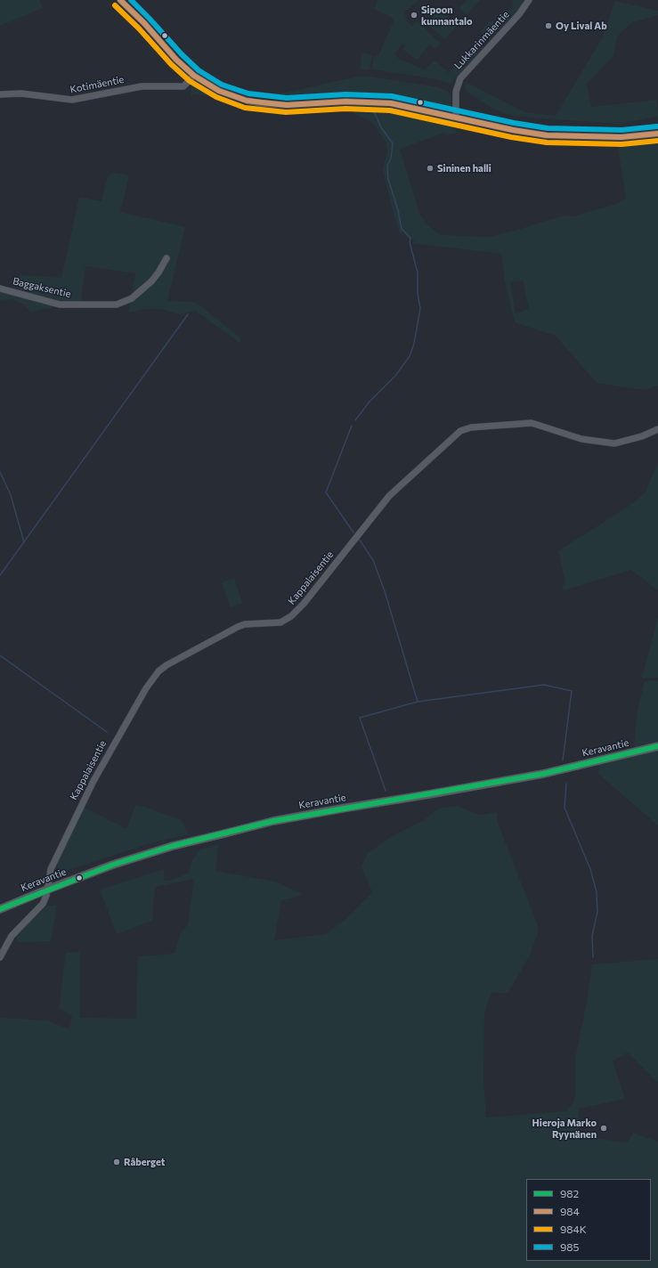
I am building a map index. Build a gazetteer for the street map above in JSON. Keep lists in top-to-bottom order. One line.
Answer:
{"streets":{"main road":["Keravantie"],"street":["Lukkarinmäentie","Kotimäentie","Baggaksentie","Kappalaisentie"]},"crossings":[["Kappalaisentie","Keravantie"]],"places":["Sipoon kunnantalo","Oy Lival Ab","Sininen halli","Hieroja Marko Ryynänen","Råberget"],"lines":["transit line 984","transit line 985","transit line 984K","transit line 982"],"legend":["982","984","984K","985"]}
